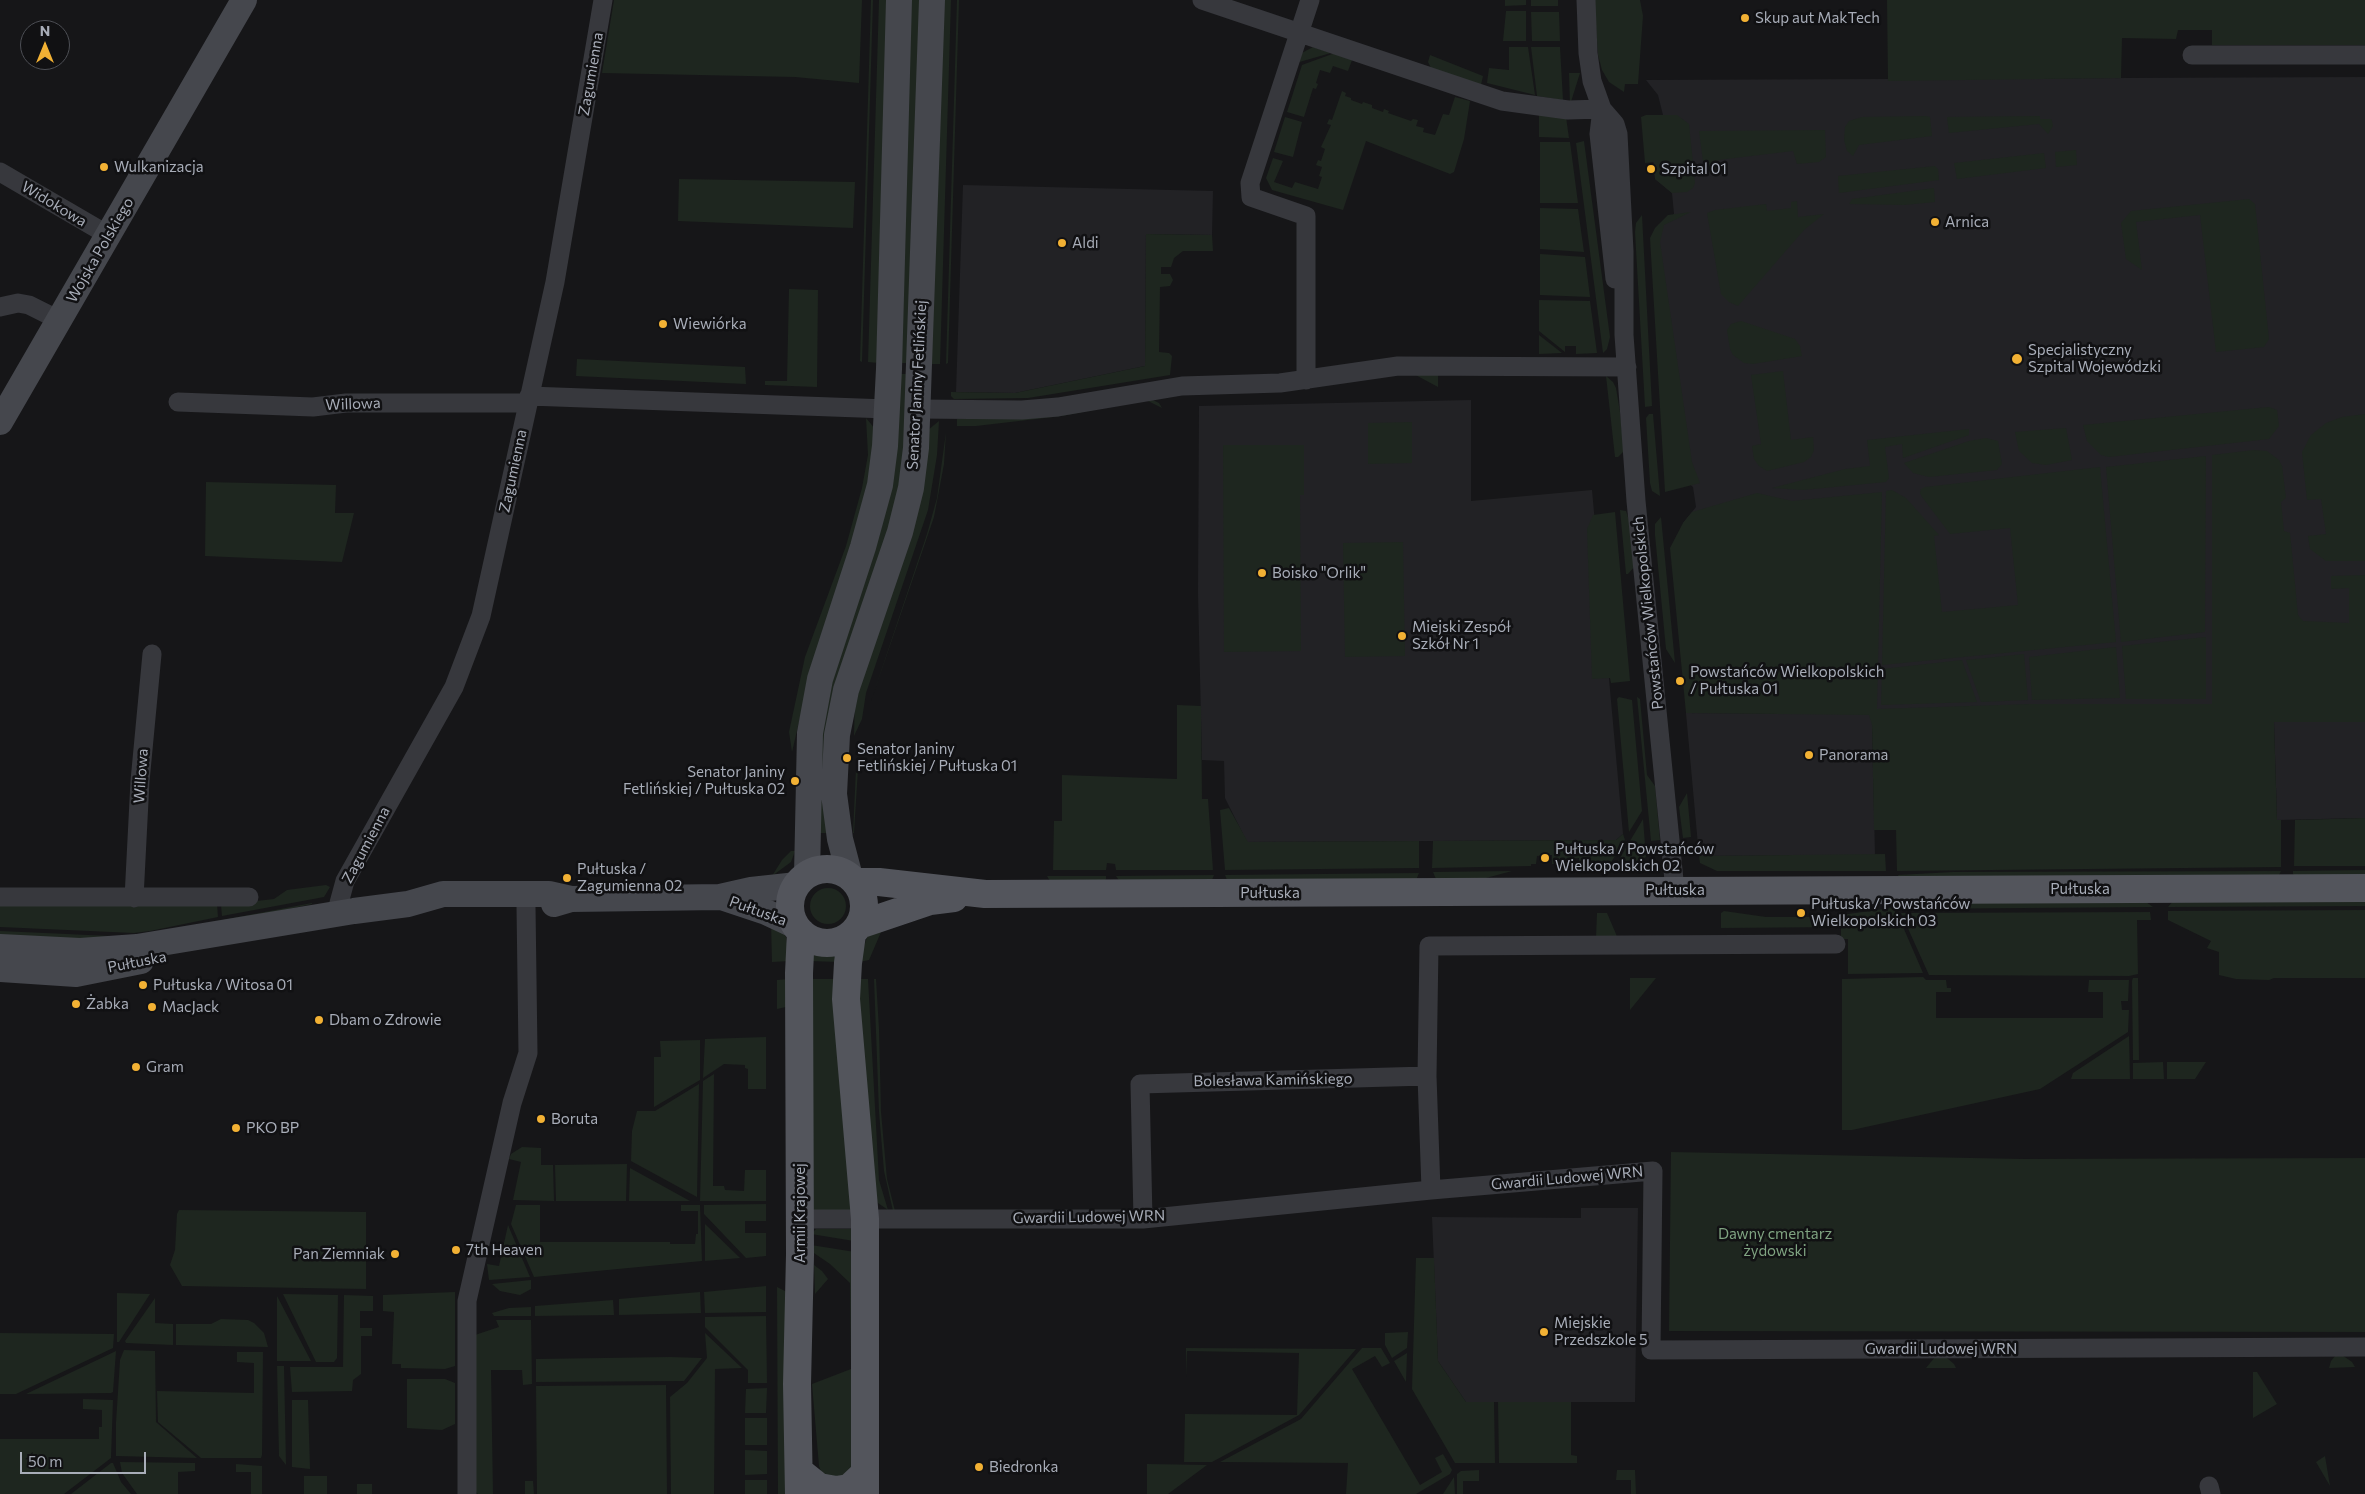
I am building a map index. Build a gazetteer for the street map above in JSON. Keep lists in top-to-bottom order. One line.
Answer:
{"streets":{"main road":["Wojska Polskiego","Senator Janiny Fetlińskiej","Pułtuska","Armii Krajowej"],"street":["Zagumienna","Widokowa","Willowa","Powstańców Wielkopolskich","Bolesława Kamińskiego","Gwardii Ludowej WRN"]},"crossings":[["Zagumienna","Willowa"],["Zagumienna","Pułtuska"],["Widokowa","Wojska Polskiego"],["Senator Janiny Fetlińskiej","Willowa"],["Senator Janiny Fetlińskiej","Pułtuska"],["Senator Janiny Fetlińskiej","Armii Krajowej"],["Powstańców Wielkopolskich","Pułtuska"],["Pułtuska","Armii Krajowej"],["Bolesława Kamińskiego","Gwardii Ludowej WRN"],["Gwardii Ludowej WRN","Armii Krajowej"]],"parks":["Dawny cmentarz żydowski"],"places":["Skup aut MakTech","Wulkanizacja","Szpital 01","Arnica","Aldi","Wiewiórka","Specjalistyczny Szpital Wojewódzki","Boisko \"Orlik\"","Miejski Zespół Szkół Nr 1","Powstańców Wielkopolskich / Pułtuska 01","Panorama","Senator Janiny Fetlińskiej / Pułtuska 01","Senator Janiny Fetlińskiej / Pułtuska 02","Pułtuska / Powstańców Wielkopolskich 02","Pułtuska / Zagumienna 02","Pułtuska / Powstańców Wielkopolskich 03","Pułtuska / Witosa 01","Żabka","MacJack","Dbam o Zdrowie","Gram","Boruta","PKO BP","7th Heaven","Pan Ziemniak","Miejskie Przedszkole 5","Biedronka"],"scale_bar":"50 m","north":"top"}
